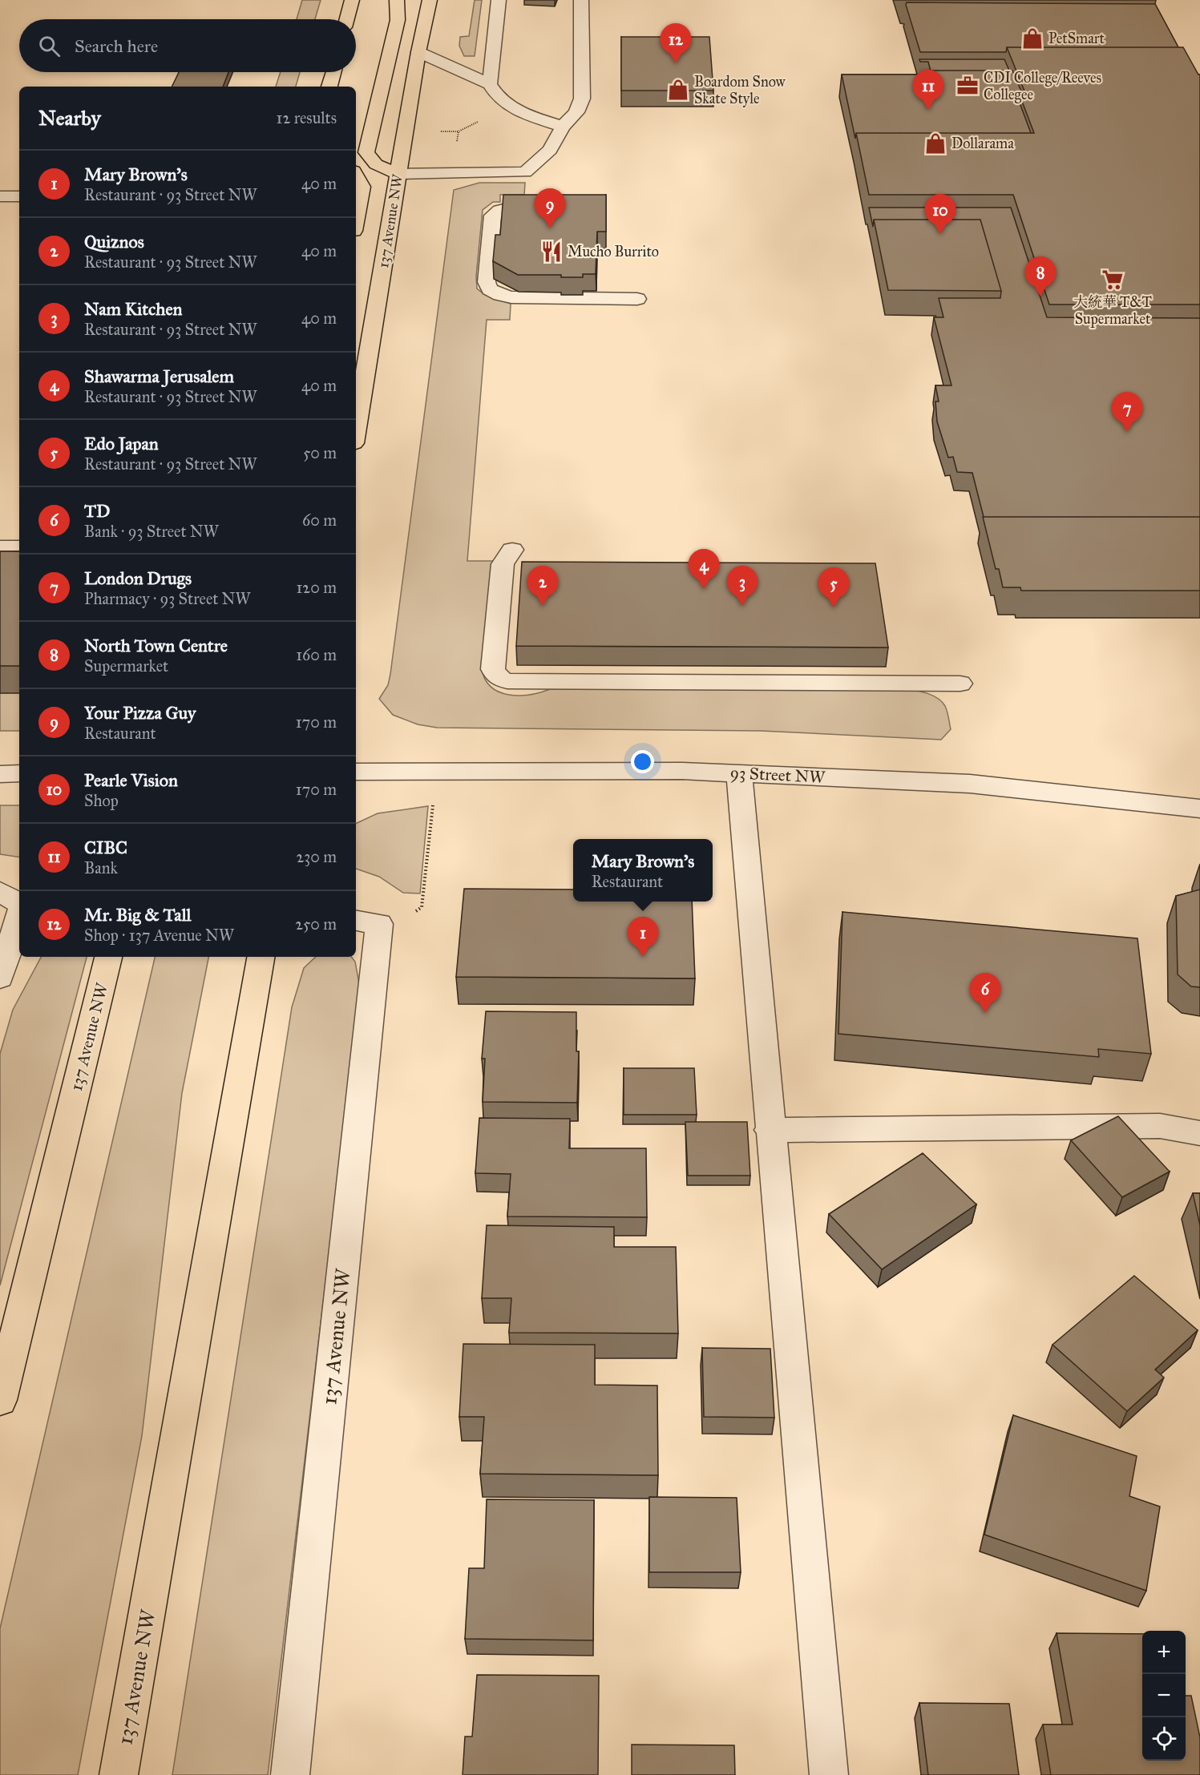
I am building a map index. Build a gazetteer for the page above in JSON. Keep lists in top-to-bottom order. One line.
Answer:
{"streets":{"main road":["137 Avenue NW"],"street":["93 Street NW"]},"places":{"shop":["PetSmart","Boardom Snow Skate Style","Dollarama"],"office":["CDI College/Reeves Collegee"],"restaurant":["Mucho Burrito"],"supermarket":["大統華 T&T Supermarket"]},"page":{"search":"Search here","pins":["12","11","9","10","8","7","4","2","3","5","1","6"],"heading":["Nearby","12 results"],"list":[{"mark":"1","name":"Mary Brown's","note":"Restaurant · 93 Street NW","value":"40 m"},{"mark":"2","name":"Quiznos","note":"Restaurant · 93 Street NW","value":"40 m"},{"mark":"3","name":"Nam Kitchen","note":"Restaurant · 93 Street NW","value":"40 m"},{"mark":"4","name":"Shawarma Jerusalem","note":"Restaurant · 93 Street NW","value":"40 m"},{"mark":"5","name":"Edo Japan","note":"Restaurant · 93 Street NW","value":"50 m"},{"mark":"6","name":"TD","note":"Bank · 93 Street NW","value":"60 m"},{"mark":"7","name":"London Drugs","note":"Pharmacy · 93 Street NW","value":"120 m"},{"mark":"8","name":"North Town Centre","note":"Supermarket","value":"160 m"},{"mark":"9","name":"Your Pizza Guy","note":"Restaurant","value":"170 m"},{"mark":"10","name":"Pearle Vision","note":"Shop","value":"170 m"},{"mark":"11","name":"CIBC","note":"Bank","value":"230 m"},{"mark":"12","name":"Mr. Big & Tall","note":"Shop · 137 Avenue NW","value":"250 m"}],"popup":["Mary Brown's","Restaurant"],"map_buttons":["+","−"]}}
